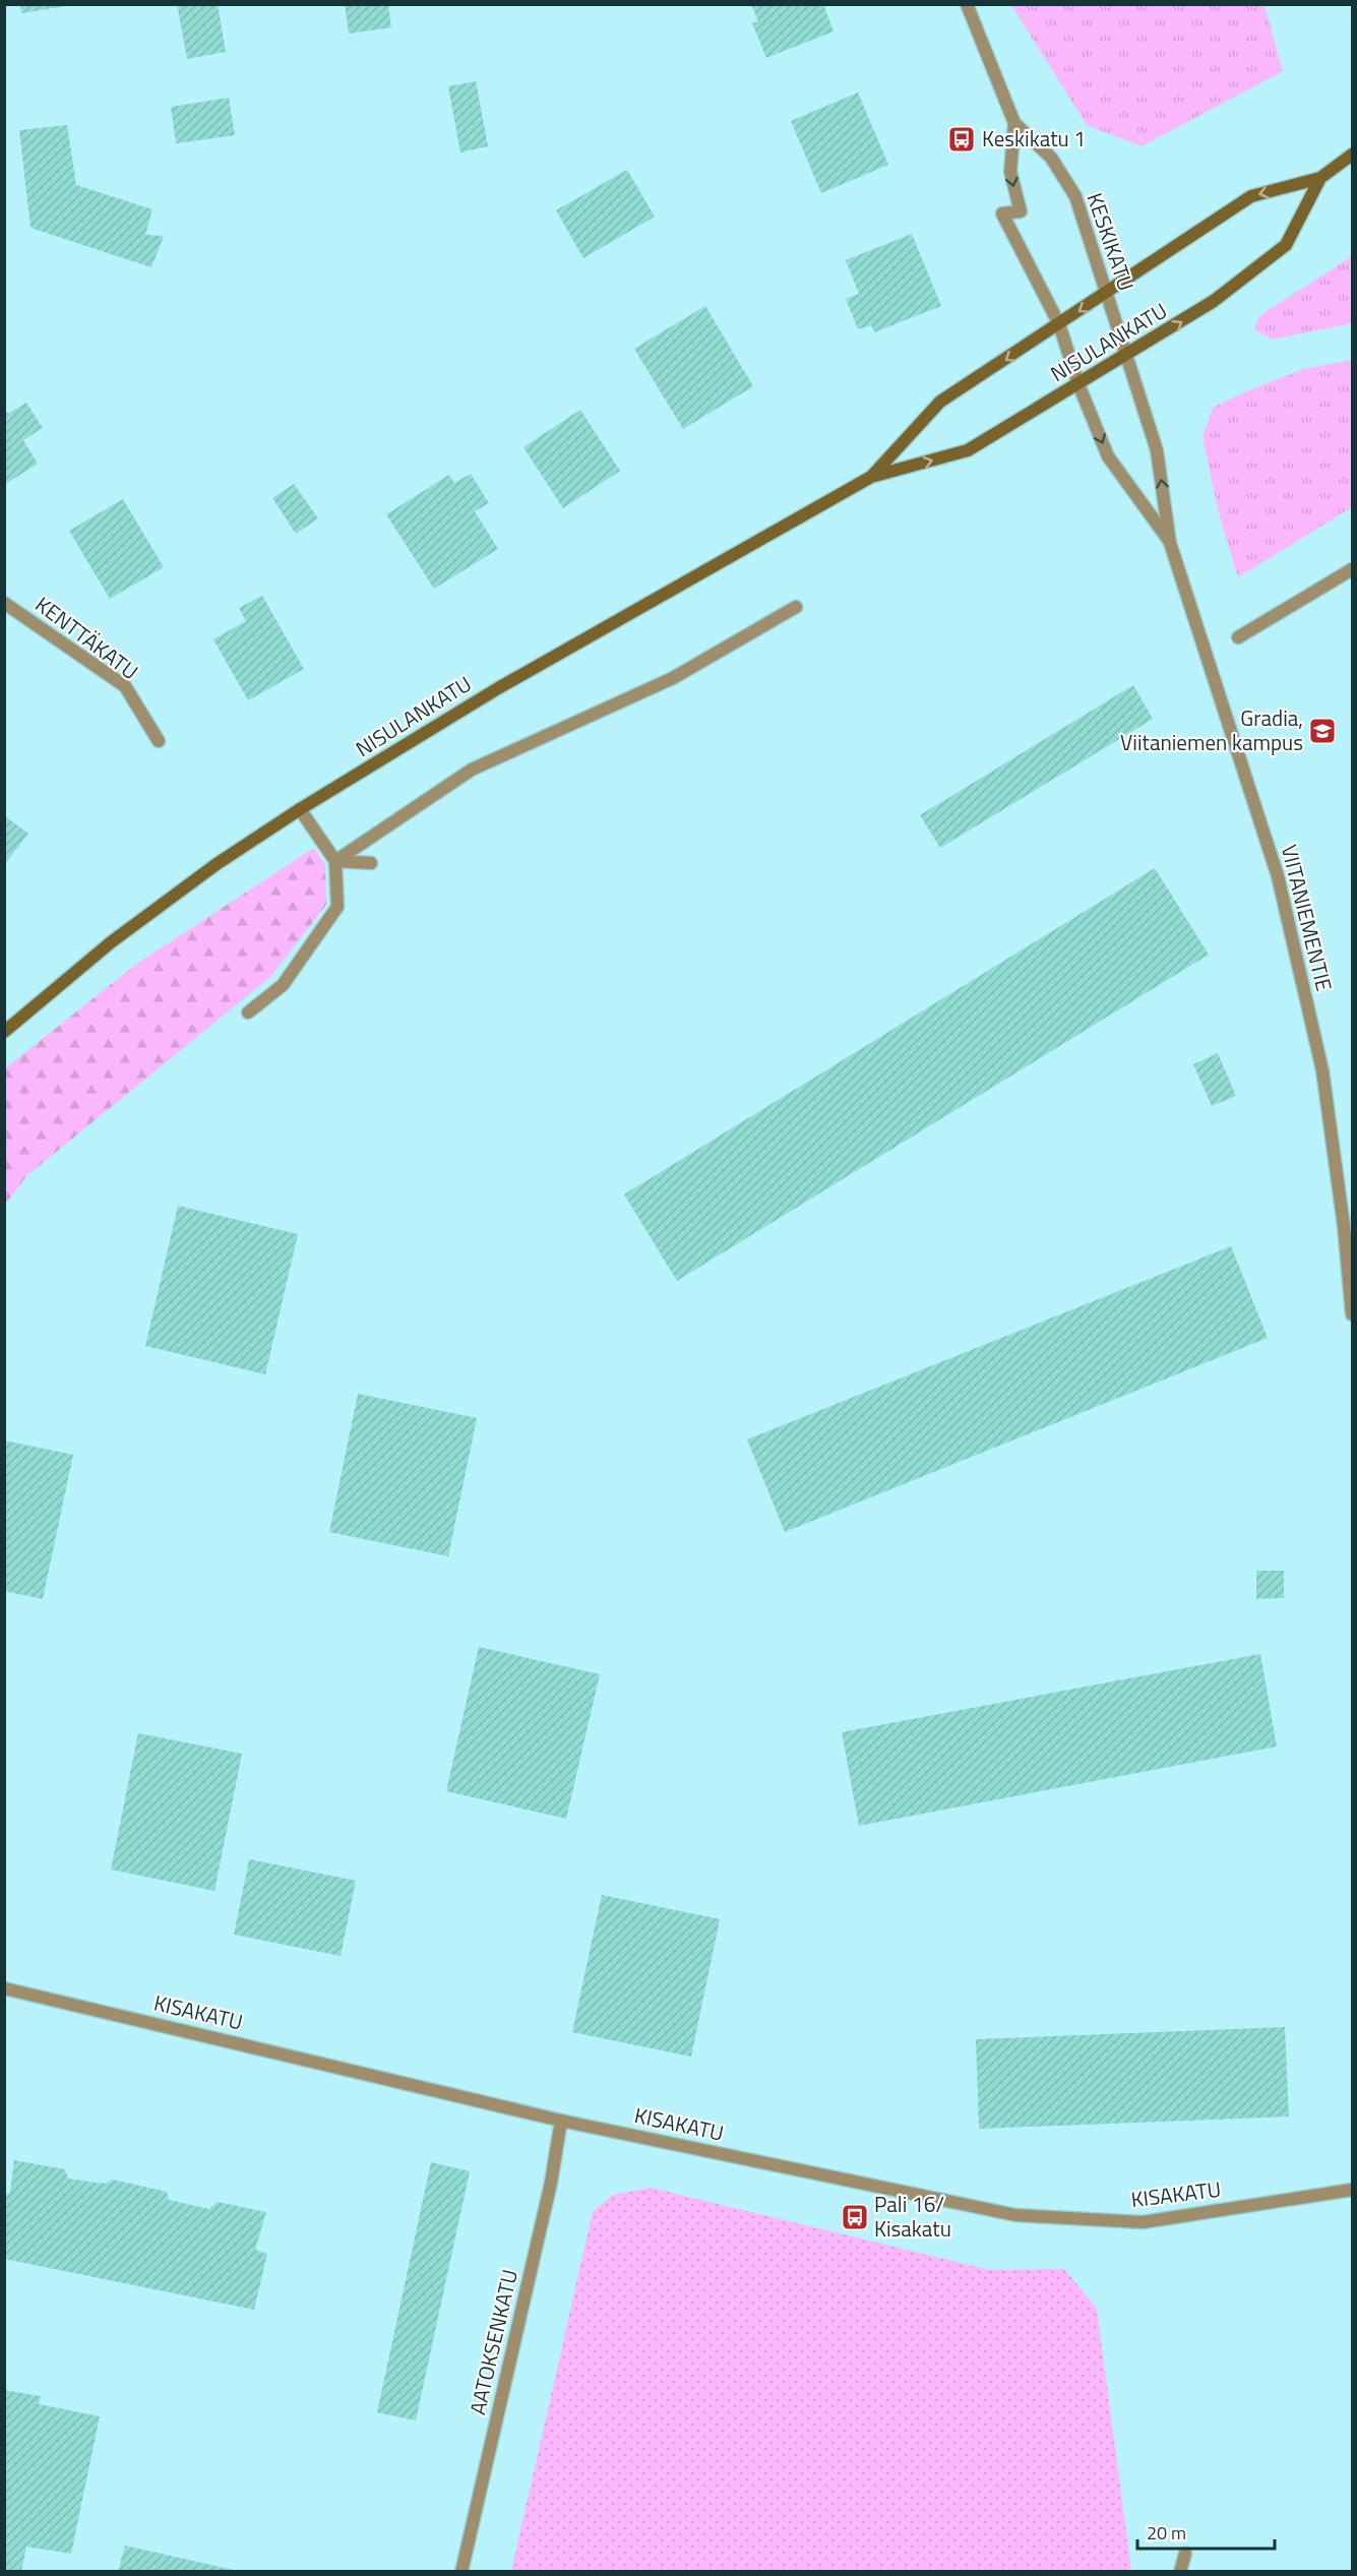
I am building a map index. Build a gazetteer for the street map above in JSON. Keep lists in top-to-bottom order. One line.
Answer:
{"streets":{"main road":["NISULANKATU"],"street":["KESKIKATU","KENTTÄKATU","VIITANIEMENTIE","KISAKATU","AATOKSENKATU"]},"crossings":[["KESKIKATU","NISULANKATU"],["KESKIKATU","VIITANIEMENTIE"],["NISULANKATU","VIITANIEMENTIE"],["KISAKATU","AATOKSENKATU"]],"places":{"bus stop":["Keskikatu 1","Pali 16/ Kisakatu"],"school or university":["Gradia, Viitaniemen kampus"]},"scale_bar":"20 m"}
